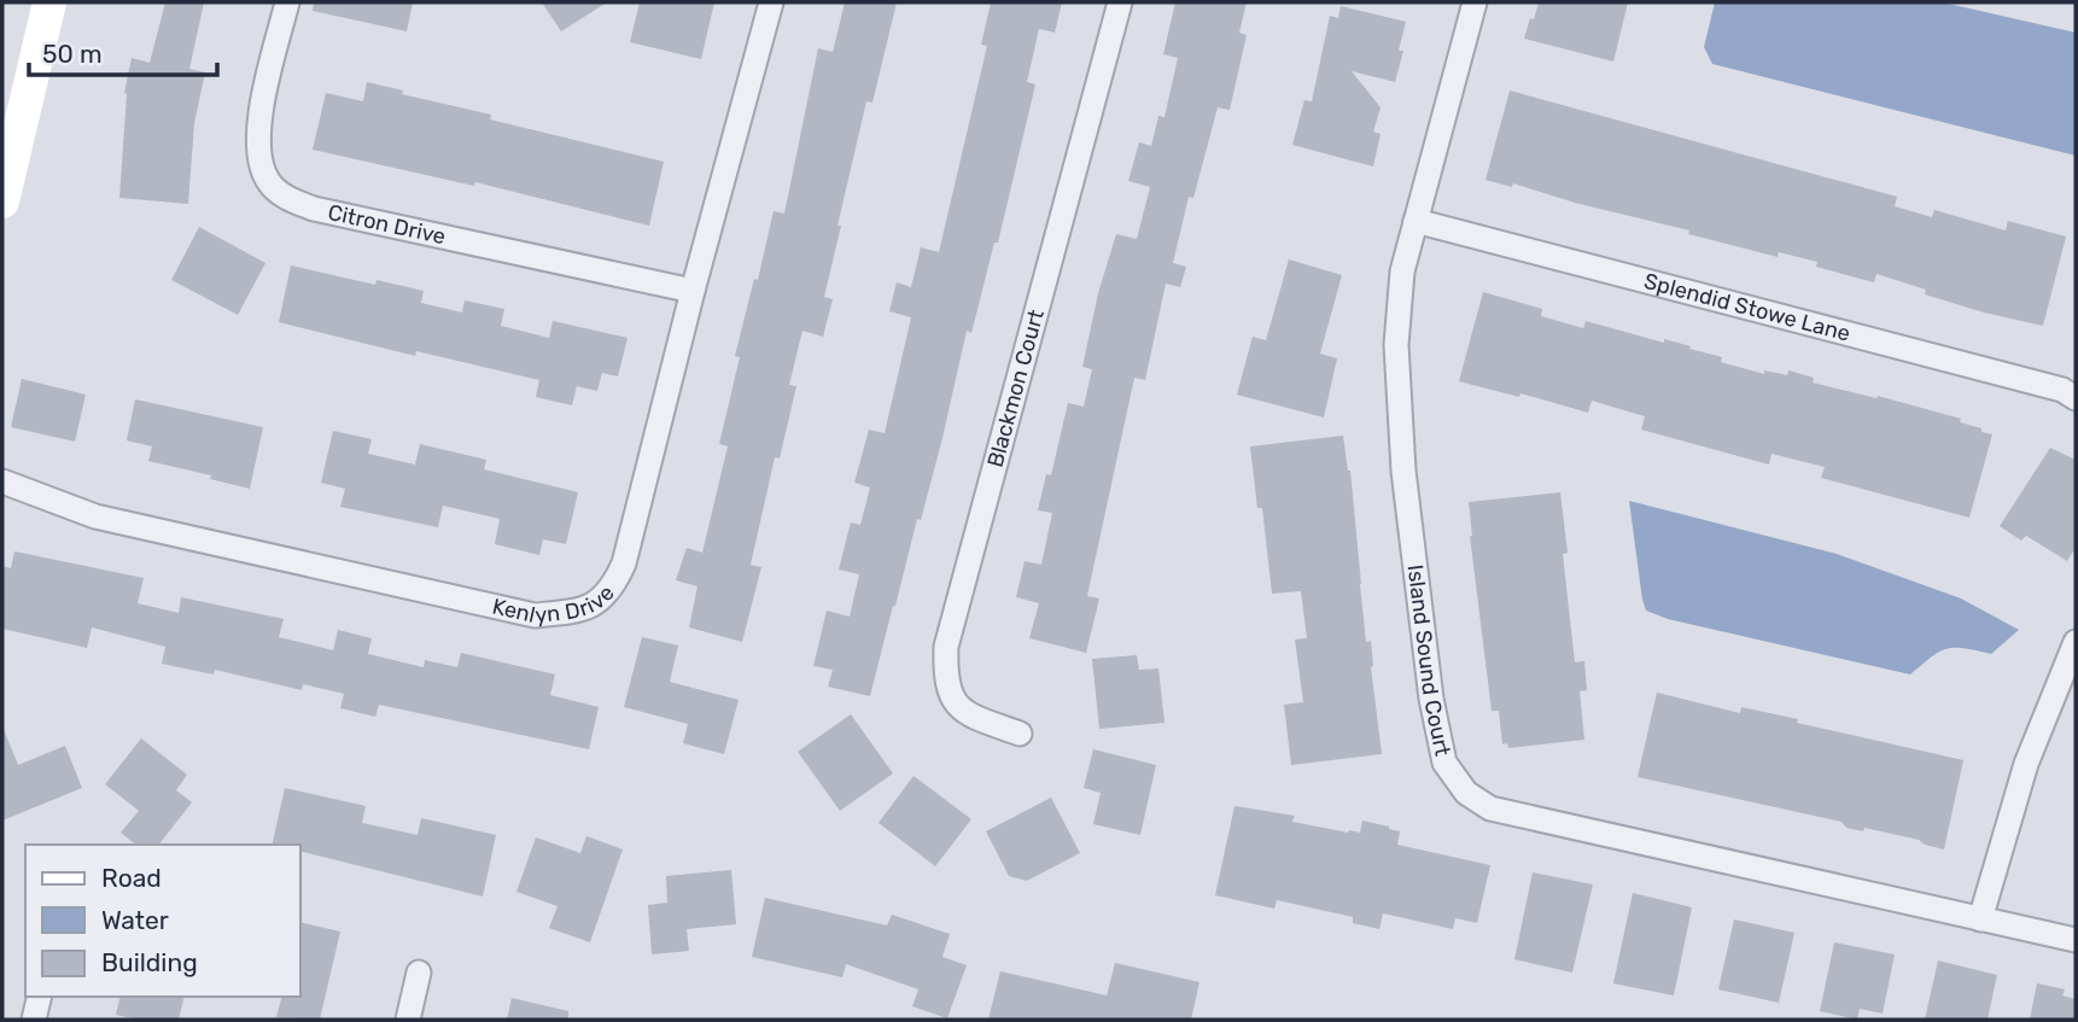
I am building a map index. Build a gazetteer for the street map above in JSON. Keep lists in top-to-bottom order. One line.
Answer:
{"streets":{"street":["Citron Drive","Splendid Stowe Lane","Blackmon Court","Kenlyn Drive","Island Sound Court"]},"crossings":[["Citron Drive","Kenlyn Drive"],["Splendid Stowe Lane","Island Sound Court"]],"legend":["Road","Water","Building"],"scale_bar":"50 m"}
